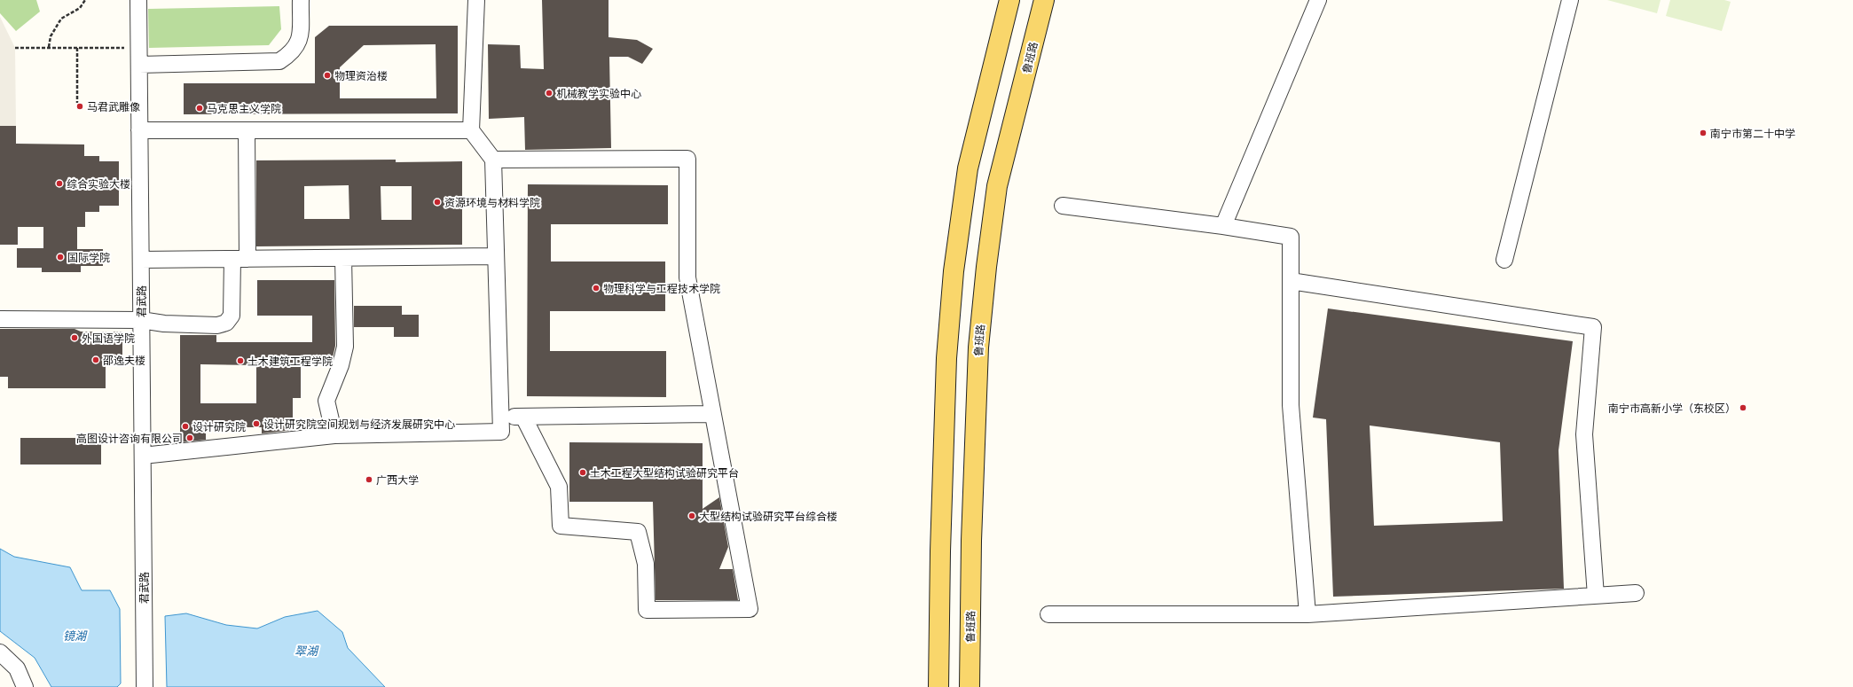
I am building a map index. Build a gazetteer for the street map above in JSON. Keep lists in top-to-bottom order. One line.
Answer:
{"streets":{"main road":["鲁班路"],"street":["君武路"]},"water":["镜湖","翠湖"],"places":["物理资治楼","机械教学实验中心","马君武雕像","马克思主义学院","南宁市第二十中学","综合实验大楼","资源环境与材料学院","国际学院","物理科学与工程技术学院","外国语学院","邵逸夫楼","土木建筑工程学院","南宁市高新小学（东校区）","设计研究院空间规划与经济发展研究中心","设计研究院","高图设计咨询有限公司","土木工程大型结构试验研究平台","广西大学","大型结构试验研究平台综合楼"]}
